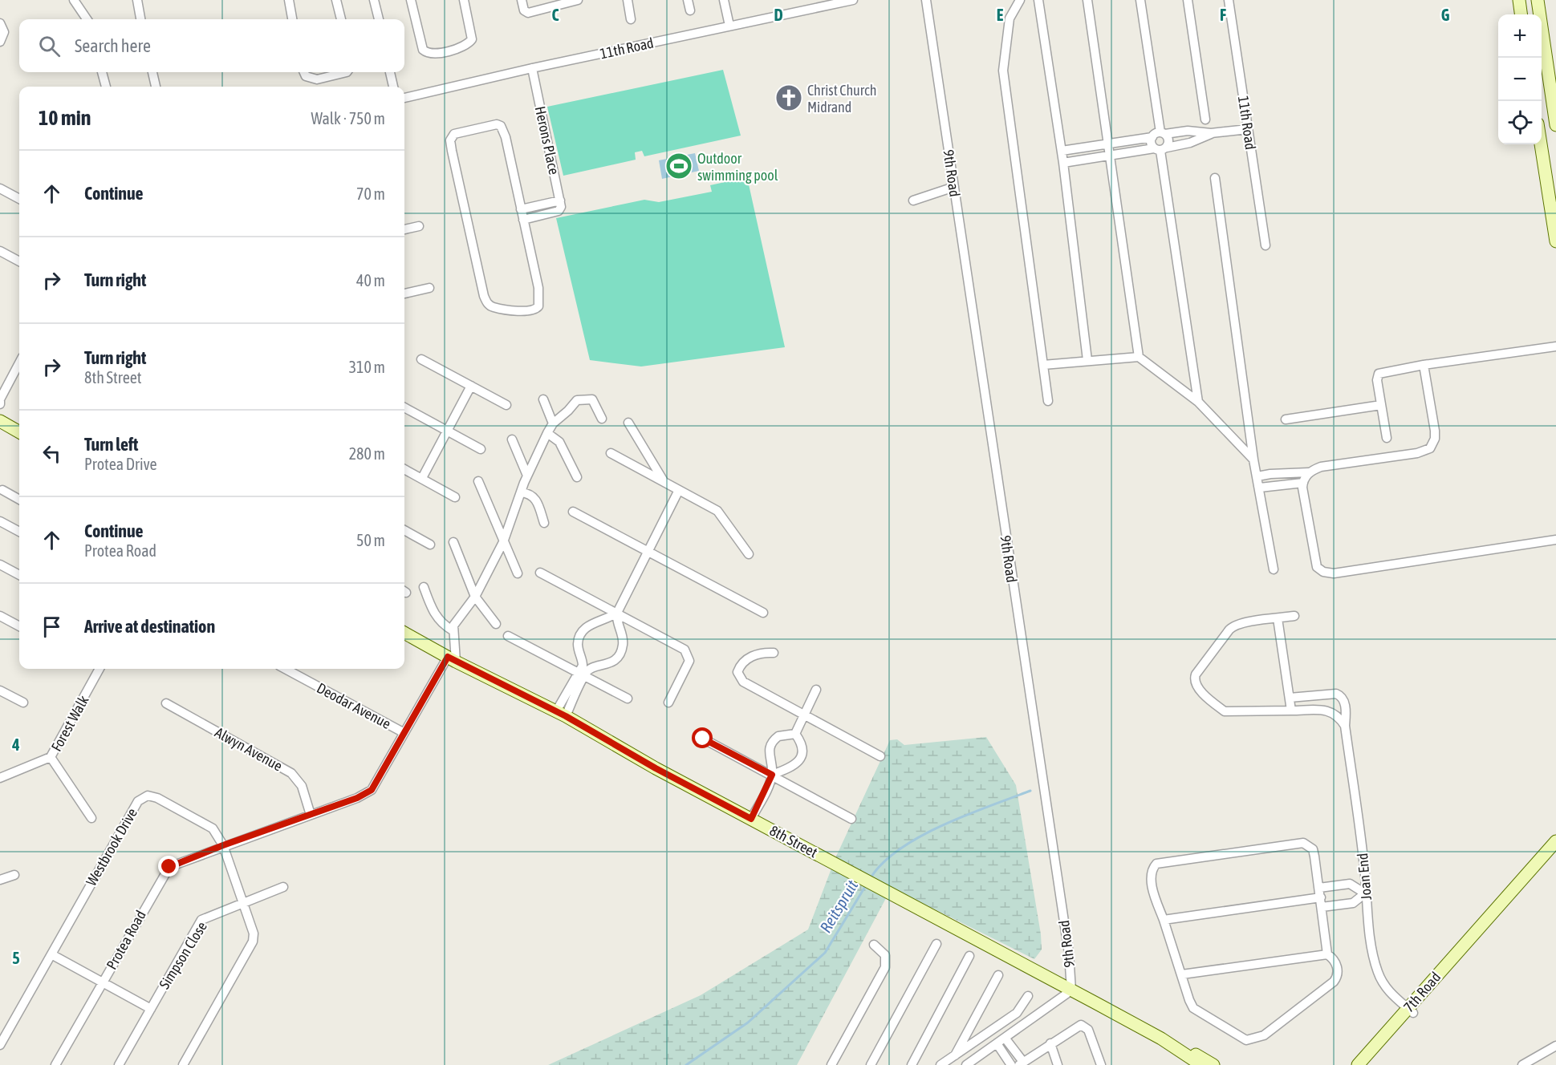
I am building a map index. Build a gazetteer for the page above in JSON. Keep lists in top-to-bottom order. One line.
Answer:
{"streets":{"street":["11th Road","Herons Place","9th Road","Deodar Avenue","Forest Walk","Alwyn Avenue","8th Street","Westbrook Drive","Joan End","Protea Road","Simpson Close","7th Road"]},"crossings":[["11th Road","Herons Place"],["9th Road","8th Street"],["Deodar Avenue","Protea Road"],["Alwyn Avenue","Protea Road"],["8th Street","Protea Road"],["Westbrook Drive","Protea Road"],["Westbrook Drive","Simpson Close"],["Joan End","7th Road"]],"water":["Reitspruit"],"places":{"church":["Christ Church Midrand"],"sports":["Outdoor swimming pool"]},"page":{"map_buttons":["+","−"],"search":"Search here","heading":["10 min","Walk · 750 m"],"list":[["Continue","70 m"],["Turn right","40 m"],["Turn right","8th Street","310 m"],["Turn left","Protea Drive","280 m"],["Continue","Protea Road","50 m"],"Arrive at destination"]},"grid":{"columns":["C","D","E","F","G"],"rows":["4","5"]}}
